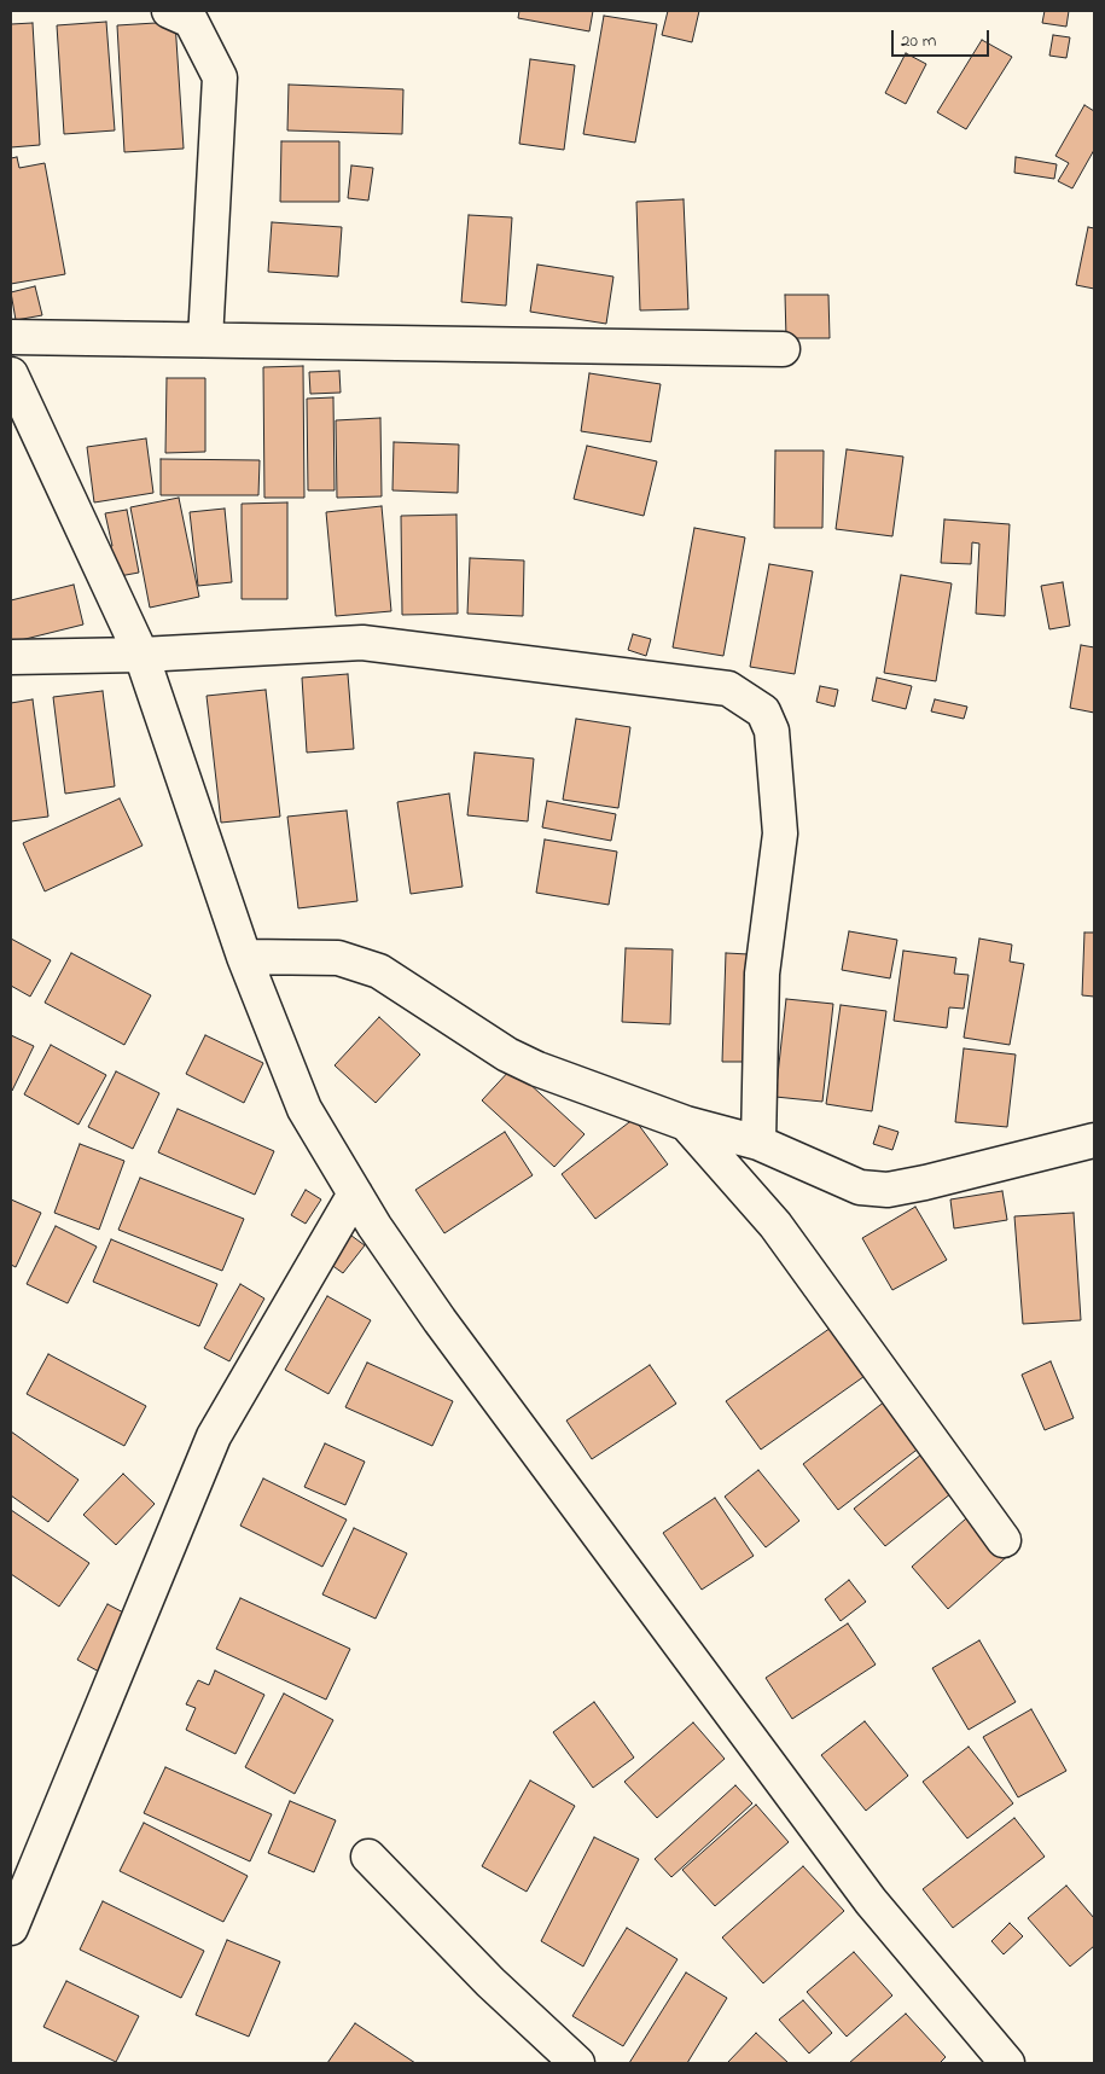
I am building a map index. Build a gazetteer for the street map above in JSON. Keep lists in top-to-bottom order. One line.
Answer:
{"scale_bar":"20 m"}
